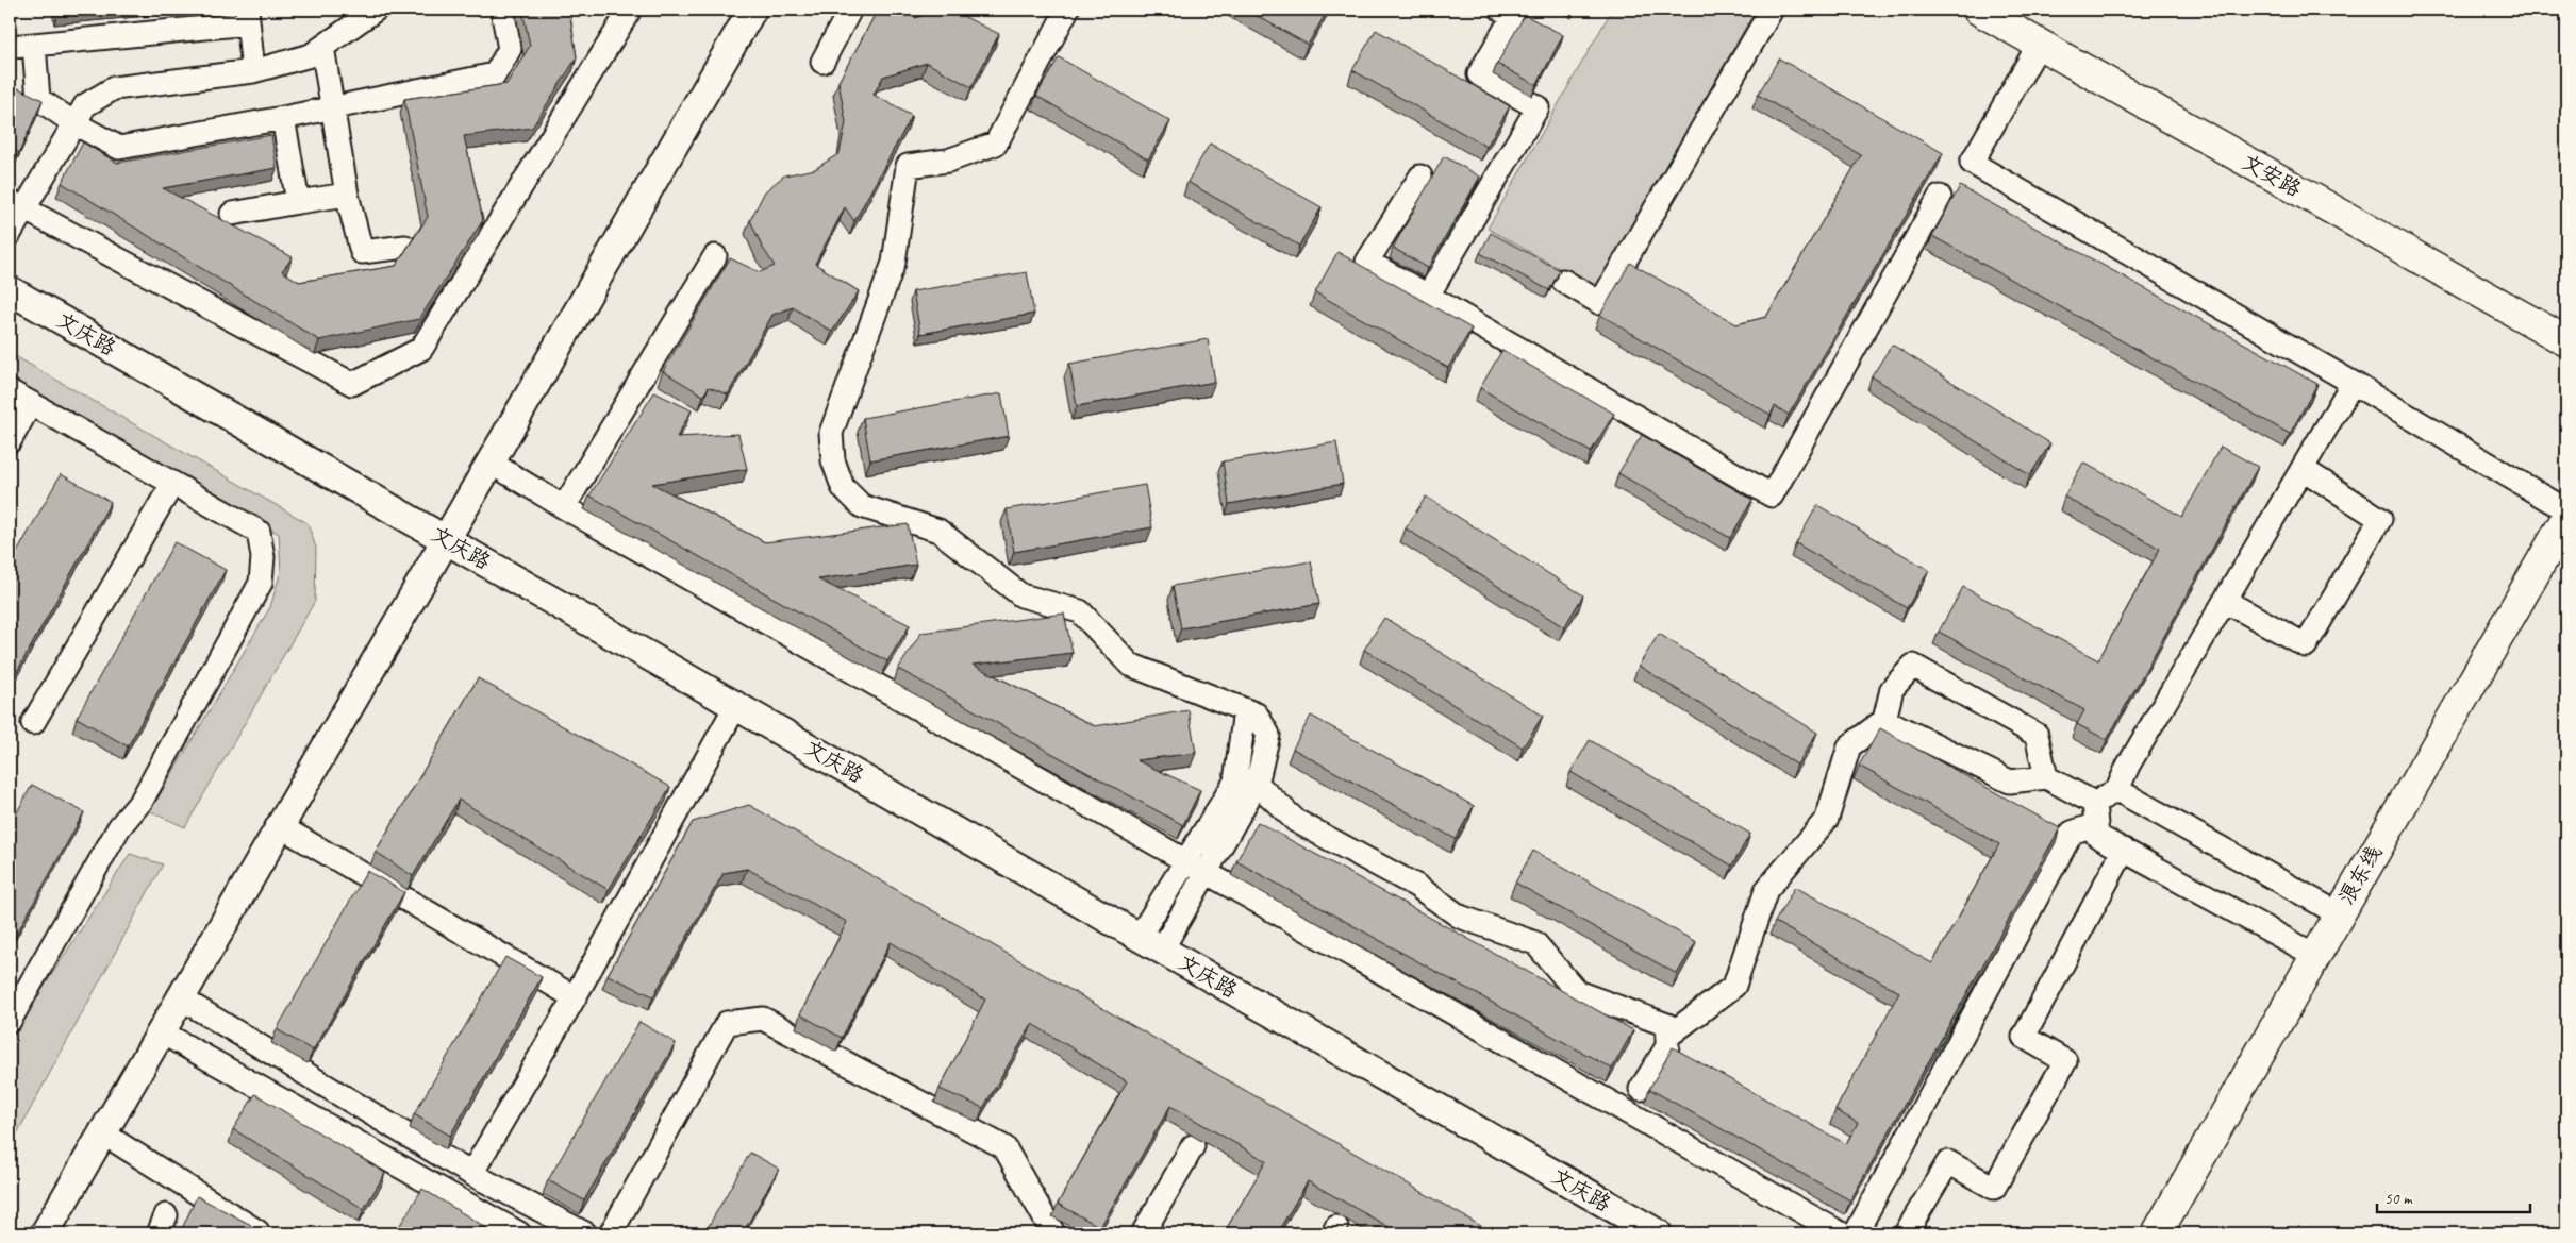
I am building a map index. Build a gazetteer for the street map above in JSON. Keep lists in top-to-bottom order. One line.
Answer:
{"streets":{"main road":["文安路","浪东线"],"street":["文庆路"]},"scale_bar":"50 m"}
